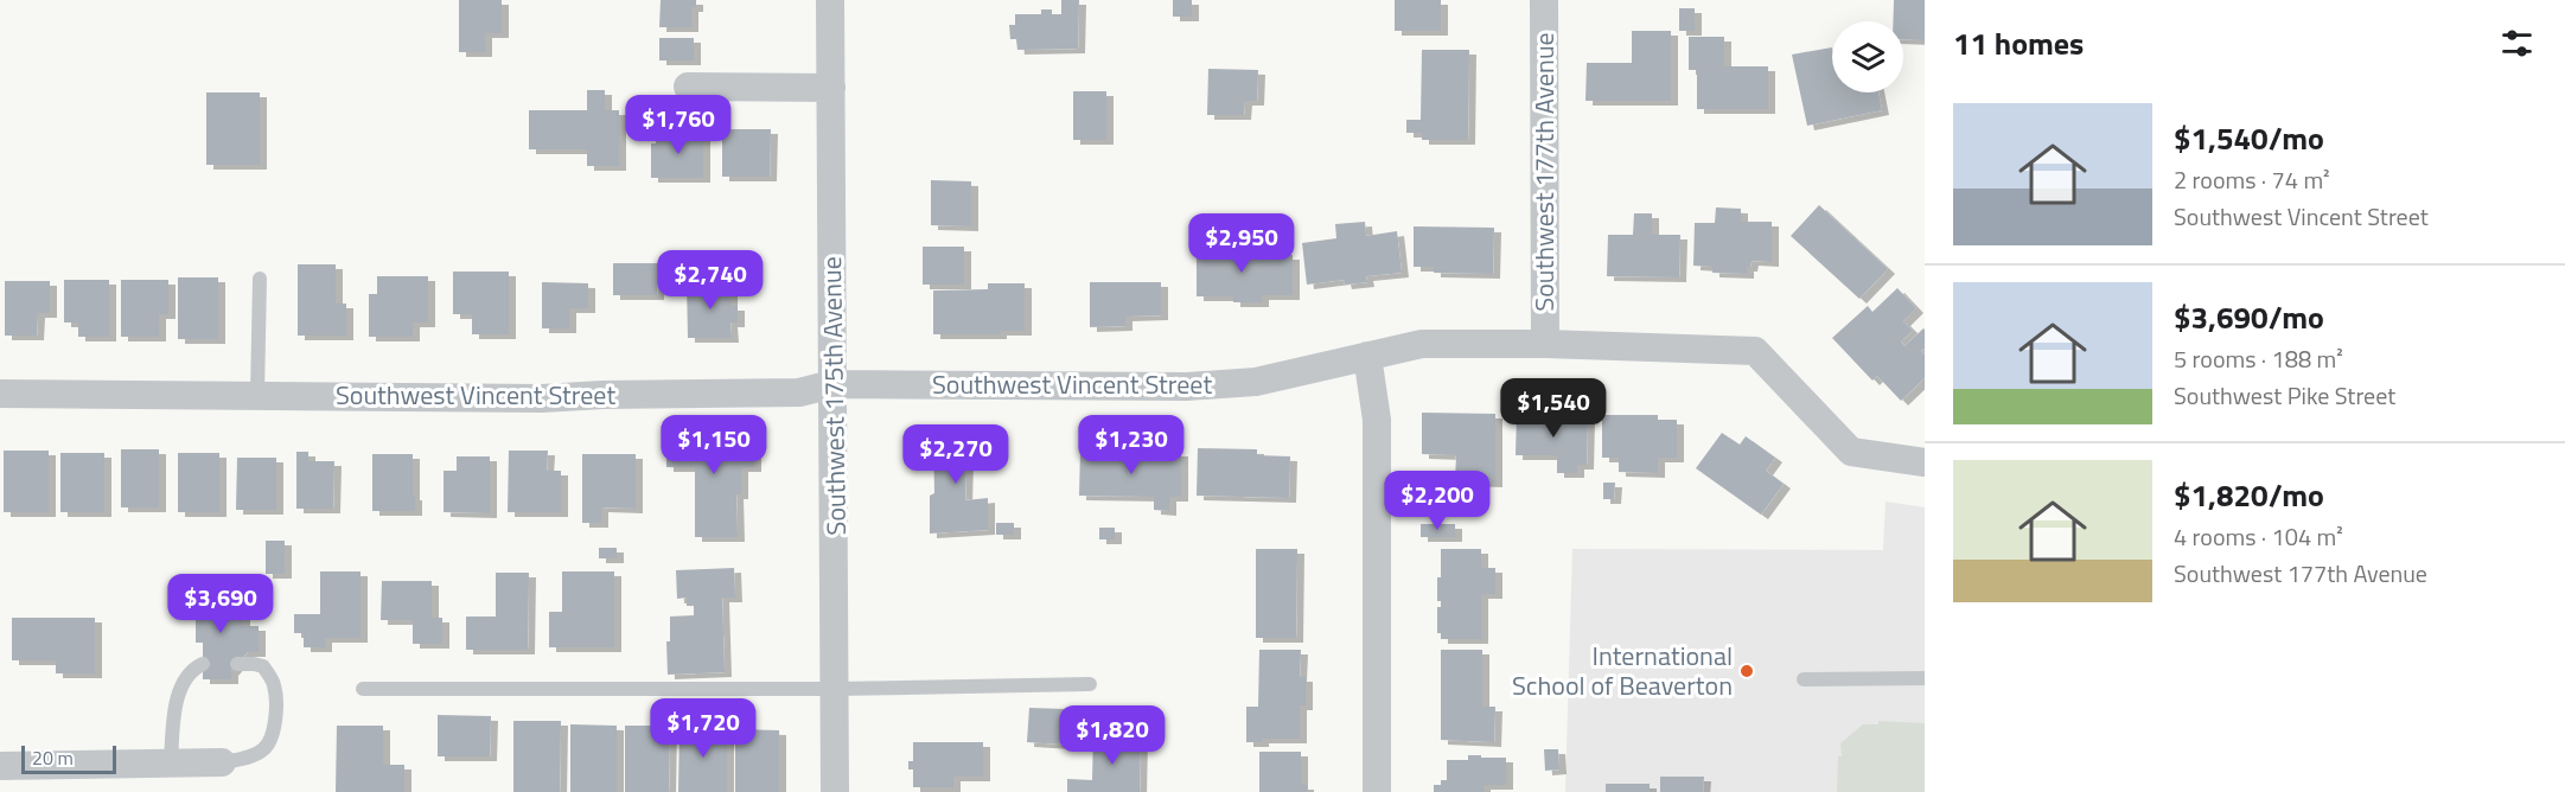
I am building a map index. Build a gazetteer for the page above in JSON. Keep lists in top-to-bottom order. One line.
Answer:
{"streets":{"street":["Southwest 177th Avenue","Southwest Vincent Street","Southwest 175th Avenue"]},"crossings":[["Southwest 177th Avenue","Southwest Vincent Street"],["Southwest Vincent Street","Southwest 175th Avenue"]],"places":["International School of Beaverton"],"scale_bar":"20 m","page":{"heading":"11 homes","list":[{"name":"$1,540/mo","note":"2 rooms · 74 m² · Southwest Vincent Street"},{"name":"$3,690/mo","note":"5 rooms · 188 m² · Southwest Pike Street"},{"name":"$1,820/mo","note":"4 rooms · 104 m² · Southwest 177th Avenue"}],"price":["$1,760","$2,950","$2,740","$1,540","$1,150","$1,230","$2,270","$2,200","$3,690","$1,720","$1,820"],"scale":"20 m"}}
